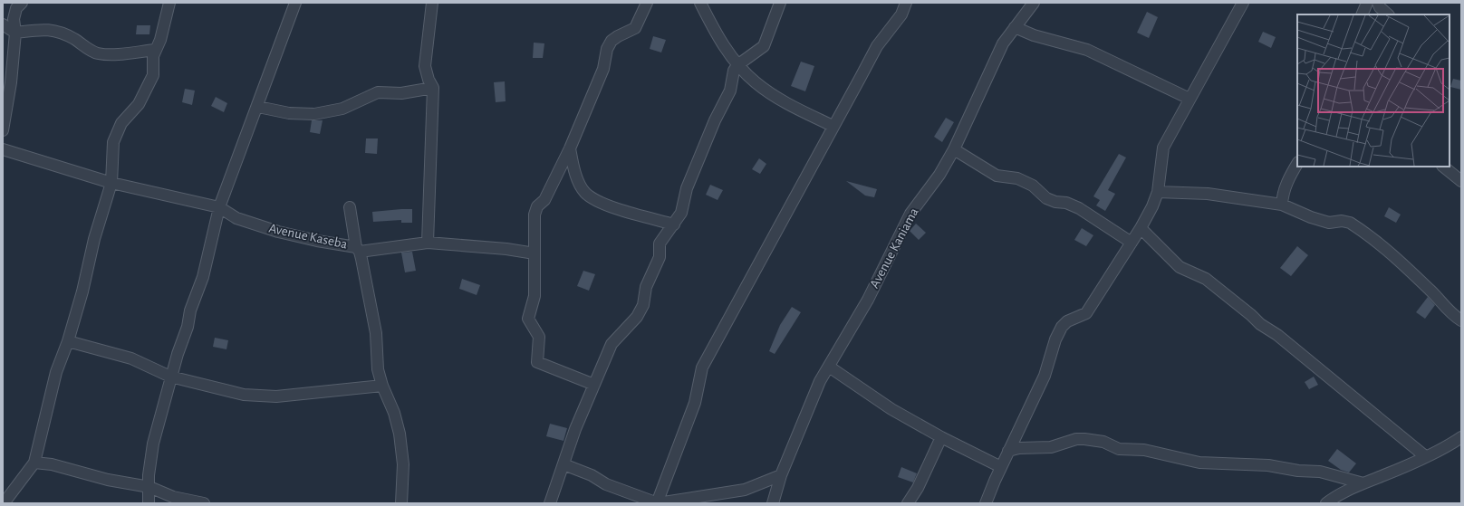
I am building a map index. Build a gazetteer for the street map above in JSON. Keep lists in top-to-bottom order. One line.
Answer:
{"streets":{"street":["Avenue Kaseba","Avenue Kaniama"]}}
